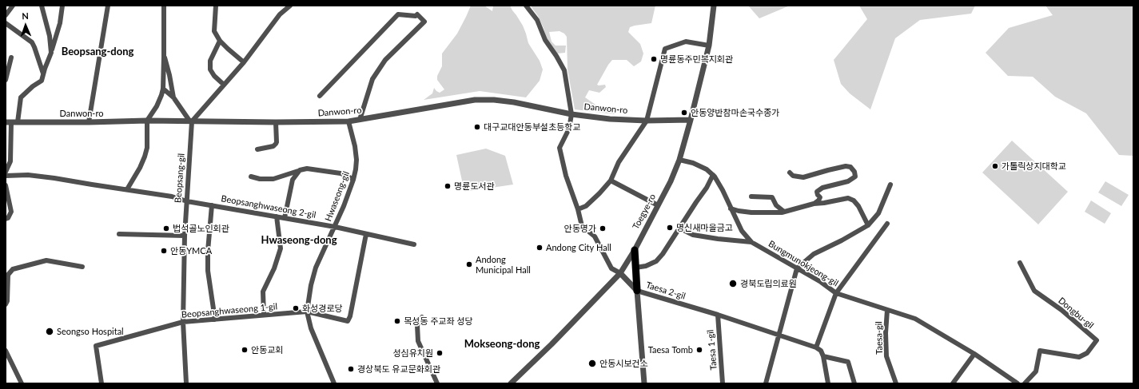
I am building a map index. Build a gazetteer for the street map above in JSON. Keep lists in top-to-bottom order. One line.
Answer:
{"streets":{"street":["Danwon-ro","Beopsang-gil","Hwaseong-gil","Beopsanghwaseong 2-gil","Toegye-ro","Bungmunokjeong-gil","Taesa 2-gil","Beopsanghwaseong 1-gil","Dongbu-gil","Taesa-gil","Taesa 1-gil"]},"crossings":[["Danwon-ro","Beopsang-gil"],["Danwon-ro","Hwaseong-gil"],["Danwon-ro","Toegye-ro"],["Beopsang-gil","Beopsanghwaseong 2-gil"],["Beopsang-gil","Beopsanghwaseong 1-gil"],["Hwaseong-gil","Beopsanghwaseong 2-gil"],["Hwaseong-gil","Beopsanghwaseong 1-gil"],["Beopsanghwaseong 2-gil","Beopsanghwaseong 1-gil"],["Toegye-ro","Bungmunokjeong-gil"],["Bungmunokjeong-gil","Taesa-gil"],["Taesa 2-gil","Taesa 1-gil"]],"districts":["Beopsang-dong","Hwaseong-dong","Mokseong-dong"],"places":["명륜동주민복지회관","안동양반참마손국수종가","대구교대안동부설초등학교","가톨릭상지대학교","명륜도서관","명신새마을금고","법석골노인회관","안동명가","Andong City Hall","안동YMCA","Andong Municipal Hall","경북도립의료원","화성경로당","목성동 주교좌 성당","Seongso Hospital","안동교회","Taesa Tomb","성심유치원","안동시보건소","경상북도 유교문화회관"],"north":"top"}
